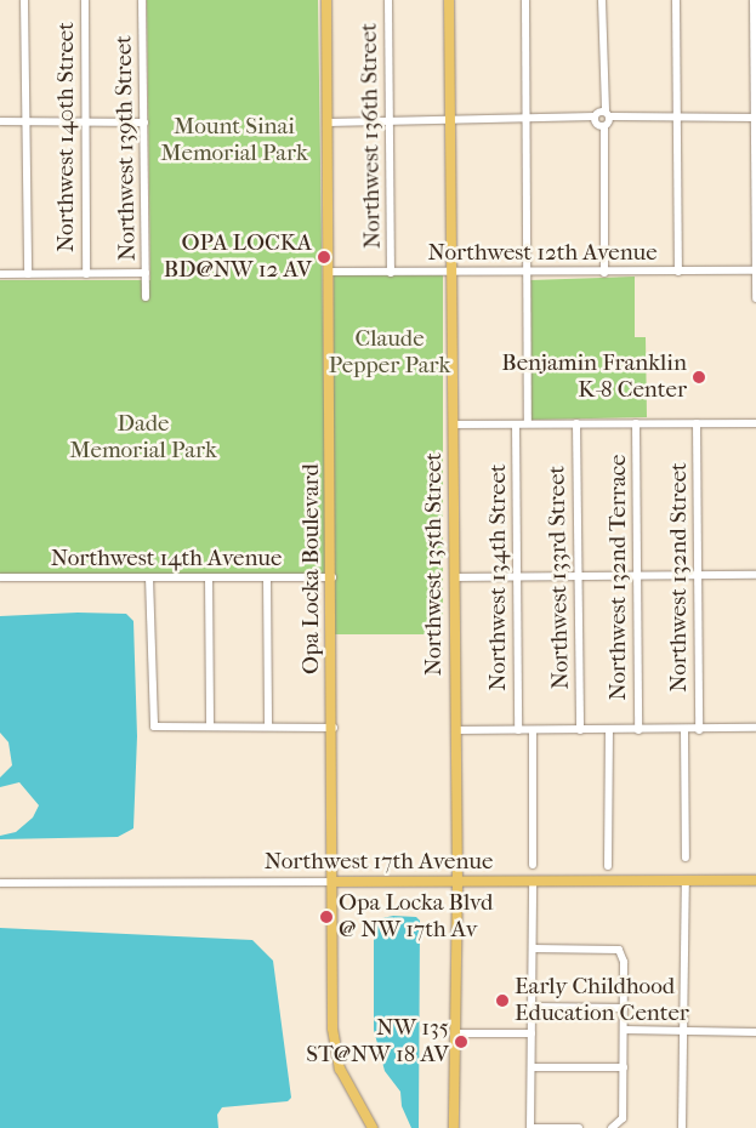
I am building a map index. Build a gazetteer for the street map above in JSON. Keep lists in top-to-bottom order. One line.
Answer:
{"streets":{"main road":["Northwest 135th Street","Opa Locka Boulevard","Northwest 17th Avenue"],"street":["Northwest 136th Street","Northwest 140th Street","Northwest 139th Street","Northwest 12th Avenue","Northwest 14th Avenue","Northwest 134th Street","Northwest 133rd Street","Northwest 132nd Terrace","Northwest 132nd Street"]},"crossings":[["Northwest 136th Street","Northwest 12th Avenue"],["Northwest 12th Avenue","Northwest 135th Street"],["Northwest 12th Avenue","Opa Locka Boulevard"],["Northwest 14th Avenue","Opa Locka Boulevard"],["Northwest 135th Street","Northwest 17th Avenue"],["Opa Locka Boulevard","Northwest 17th Avenue"]],"parks":["Mount Sinai Memorial Park","Claude Pepper Park","Dade Memorial Park"],"places":["OPA LOCKA BD@NW 12 AV","Benjamin Franklin K-8 Center","Opa Locka Blvd @ NW 17th Av","Early Childhood Education Center","NW 135 ST@NW 18 AV"]}
